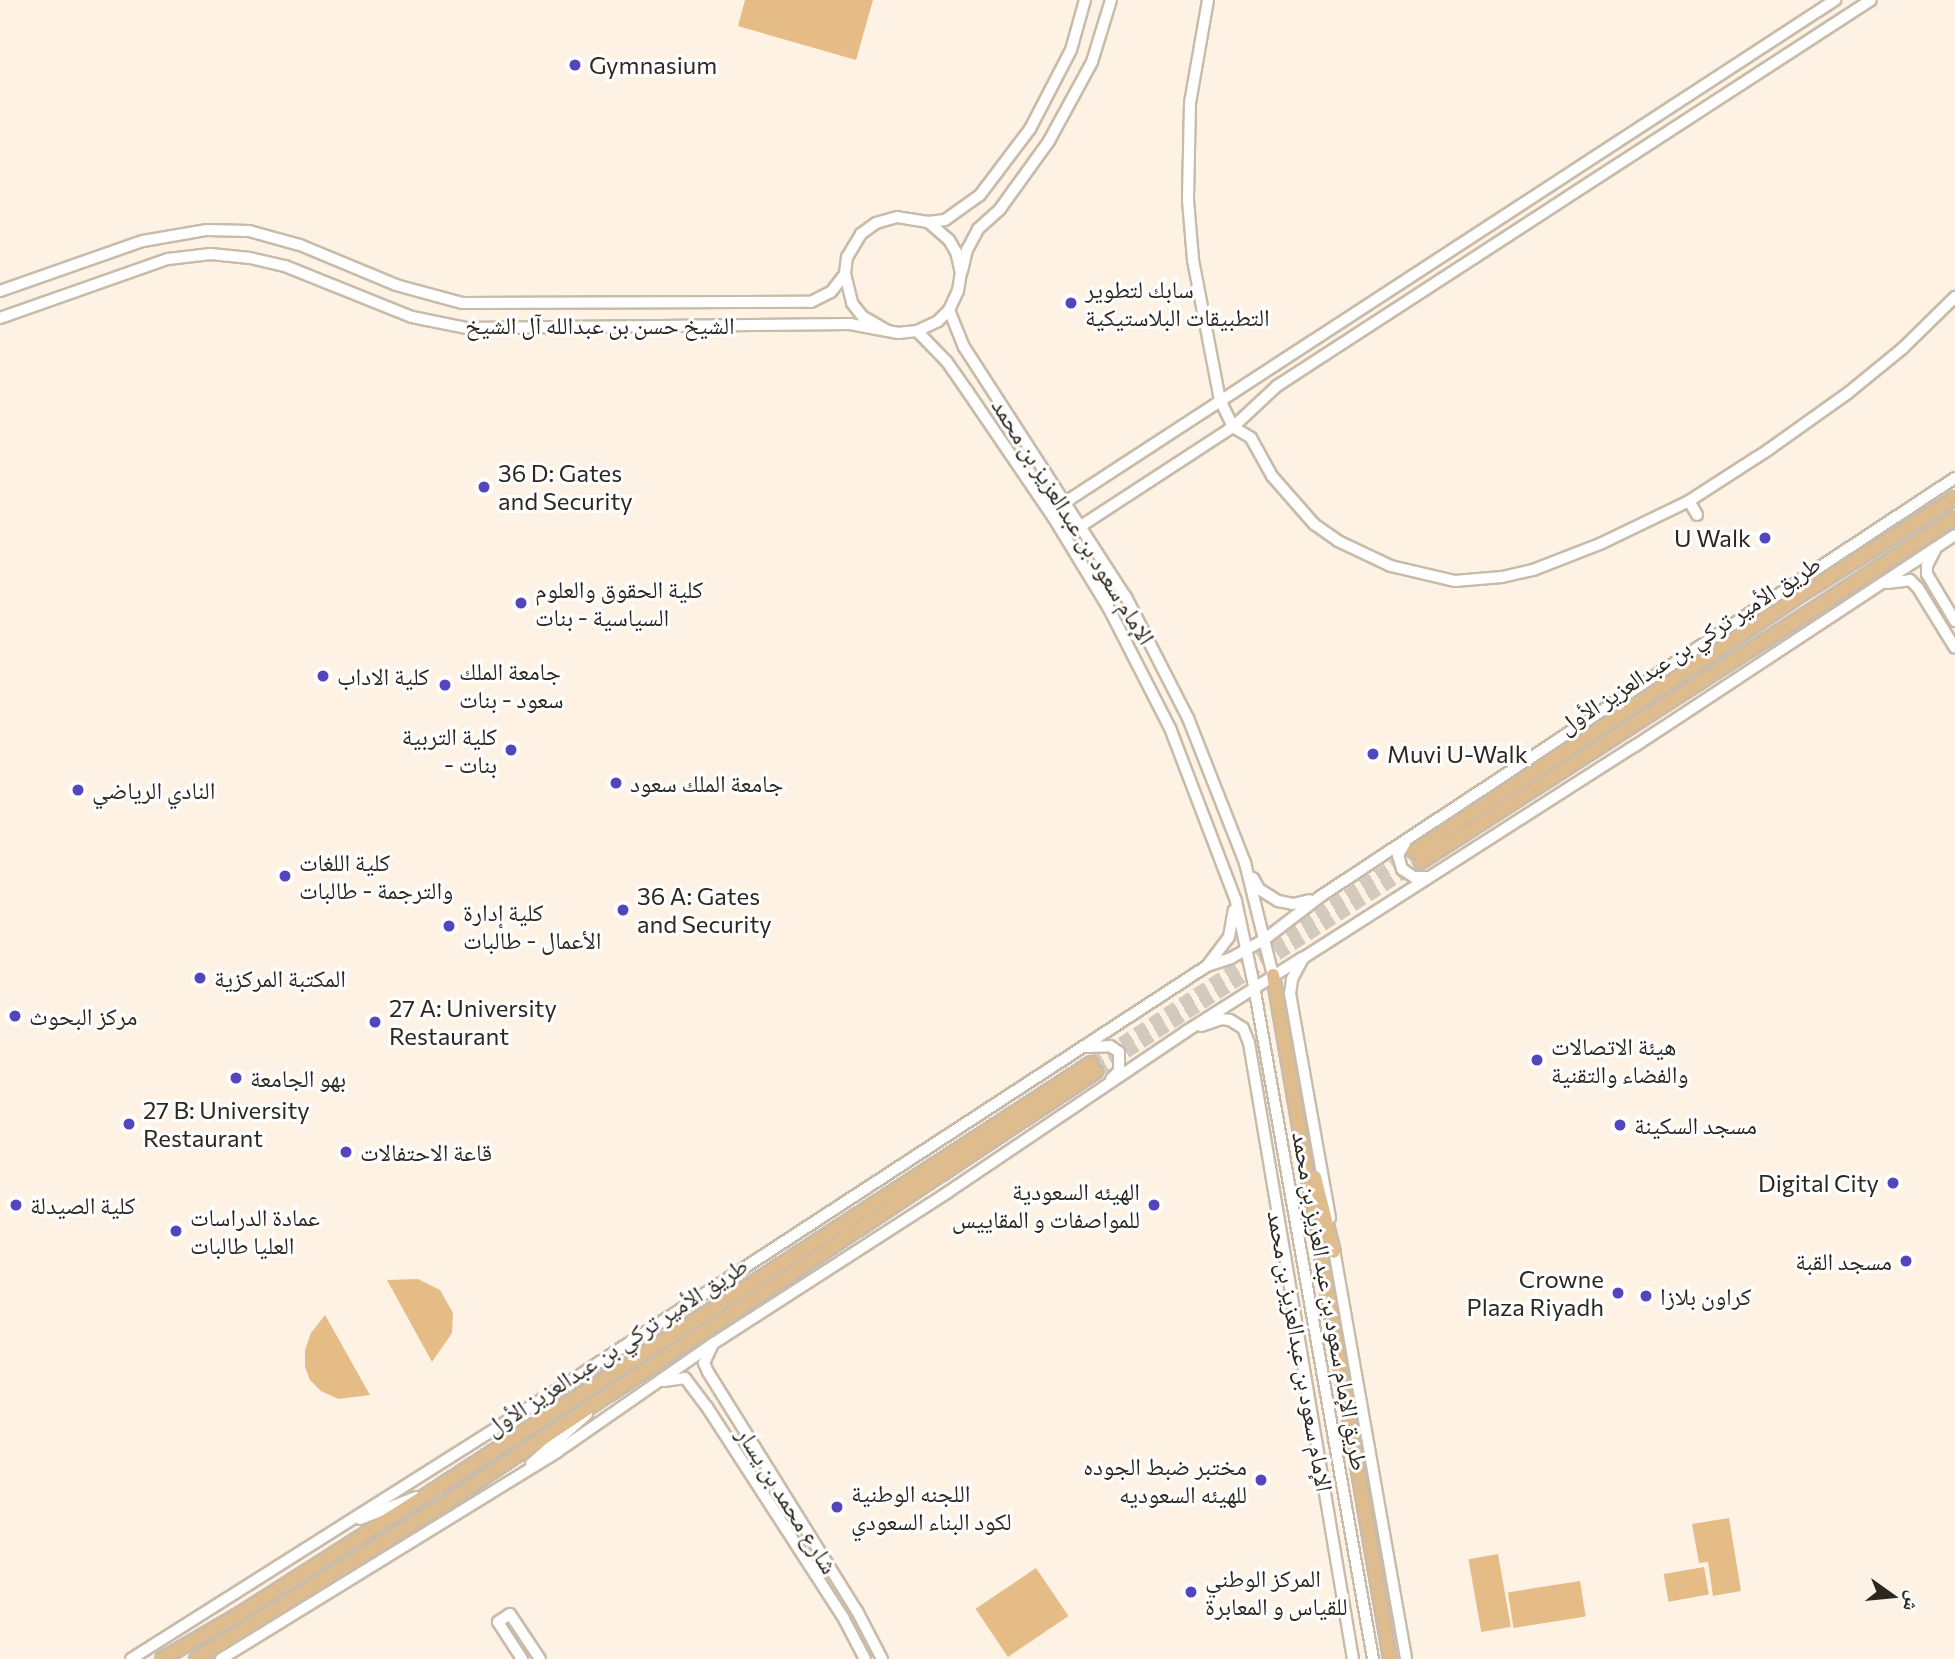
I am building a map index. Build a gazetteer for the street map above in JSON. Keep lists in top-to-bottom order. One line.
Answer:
{"streets":{"main road":["الشيخ حسن بن عبدالله آل الشيخ","الإمام سعود بن عبدالعزيز بن محمد","طريق الأمير تركي بن عبدالعزيز الأول","طريق الإمام سعود بن عبد العزيز بن محمد","شارع محمد بن يسار"]},"crossings":[["الشيخ حسن بن عبدالله آل الشيخ","الإمام سعود بن عبدالعزيز بن محمد"],["الإمام سعود بن عبدالعزيز بن محمد","طريق الإمام سعود بن عبد العزيز بن محمد"]],"places":["Gymnasium","سابك لتطوير التطبيقات البلاستيكية","36 D: Gates and Security","U Walk","كلية الحقوق والعلوم السياسية - بنات","كلية الاداب","جامعة الملك سعود - بنات","كلية التربية - بنات","Muvi U-Walk","جامعة الملك سعود","النادي الرياضي","كلية اللغات والترجمة - طالبات","36 A: Gates and Security","كلية إدارة الأعمال - طالبات","المكتبة المركزية","مركز البحوث","27 A: University Restaurant","هيئة الاتصالات والفضاء والتقنية","بهو الجامعة","27 B: University Restaurant","مسجد السكينة","قاعة الاحتفالات","Digital City","كلية الصيدلة","الهيئه السعودية للمواصفات و المقاييس","عمادة الدراسات العليا طالبات","مسجد القبة","Crowne Plaza Riyadh","كراون بلازا","مختبر ضبط الجوده للهيئه السعوديه","اللجنه الوطنية لكود البناء السعودي","المركز الوطني للقياس و المعابرة"],"north":"right"}
